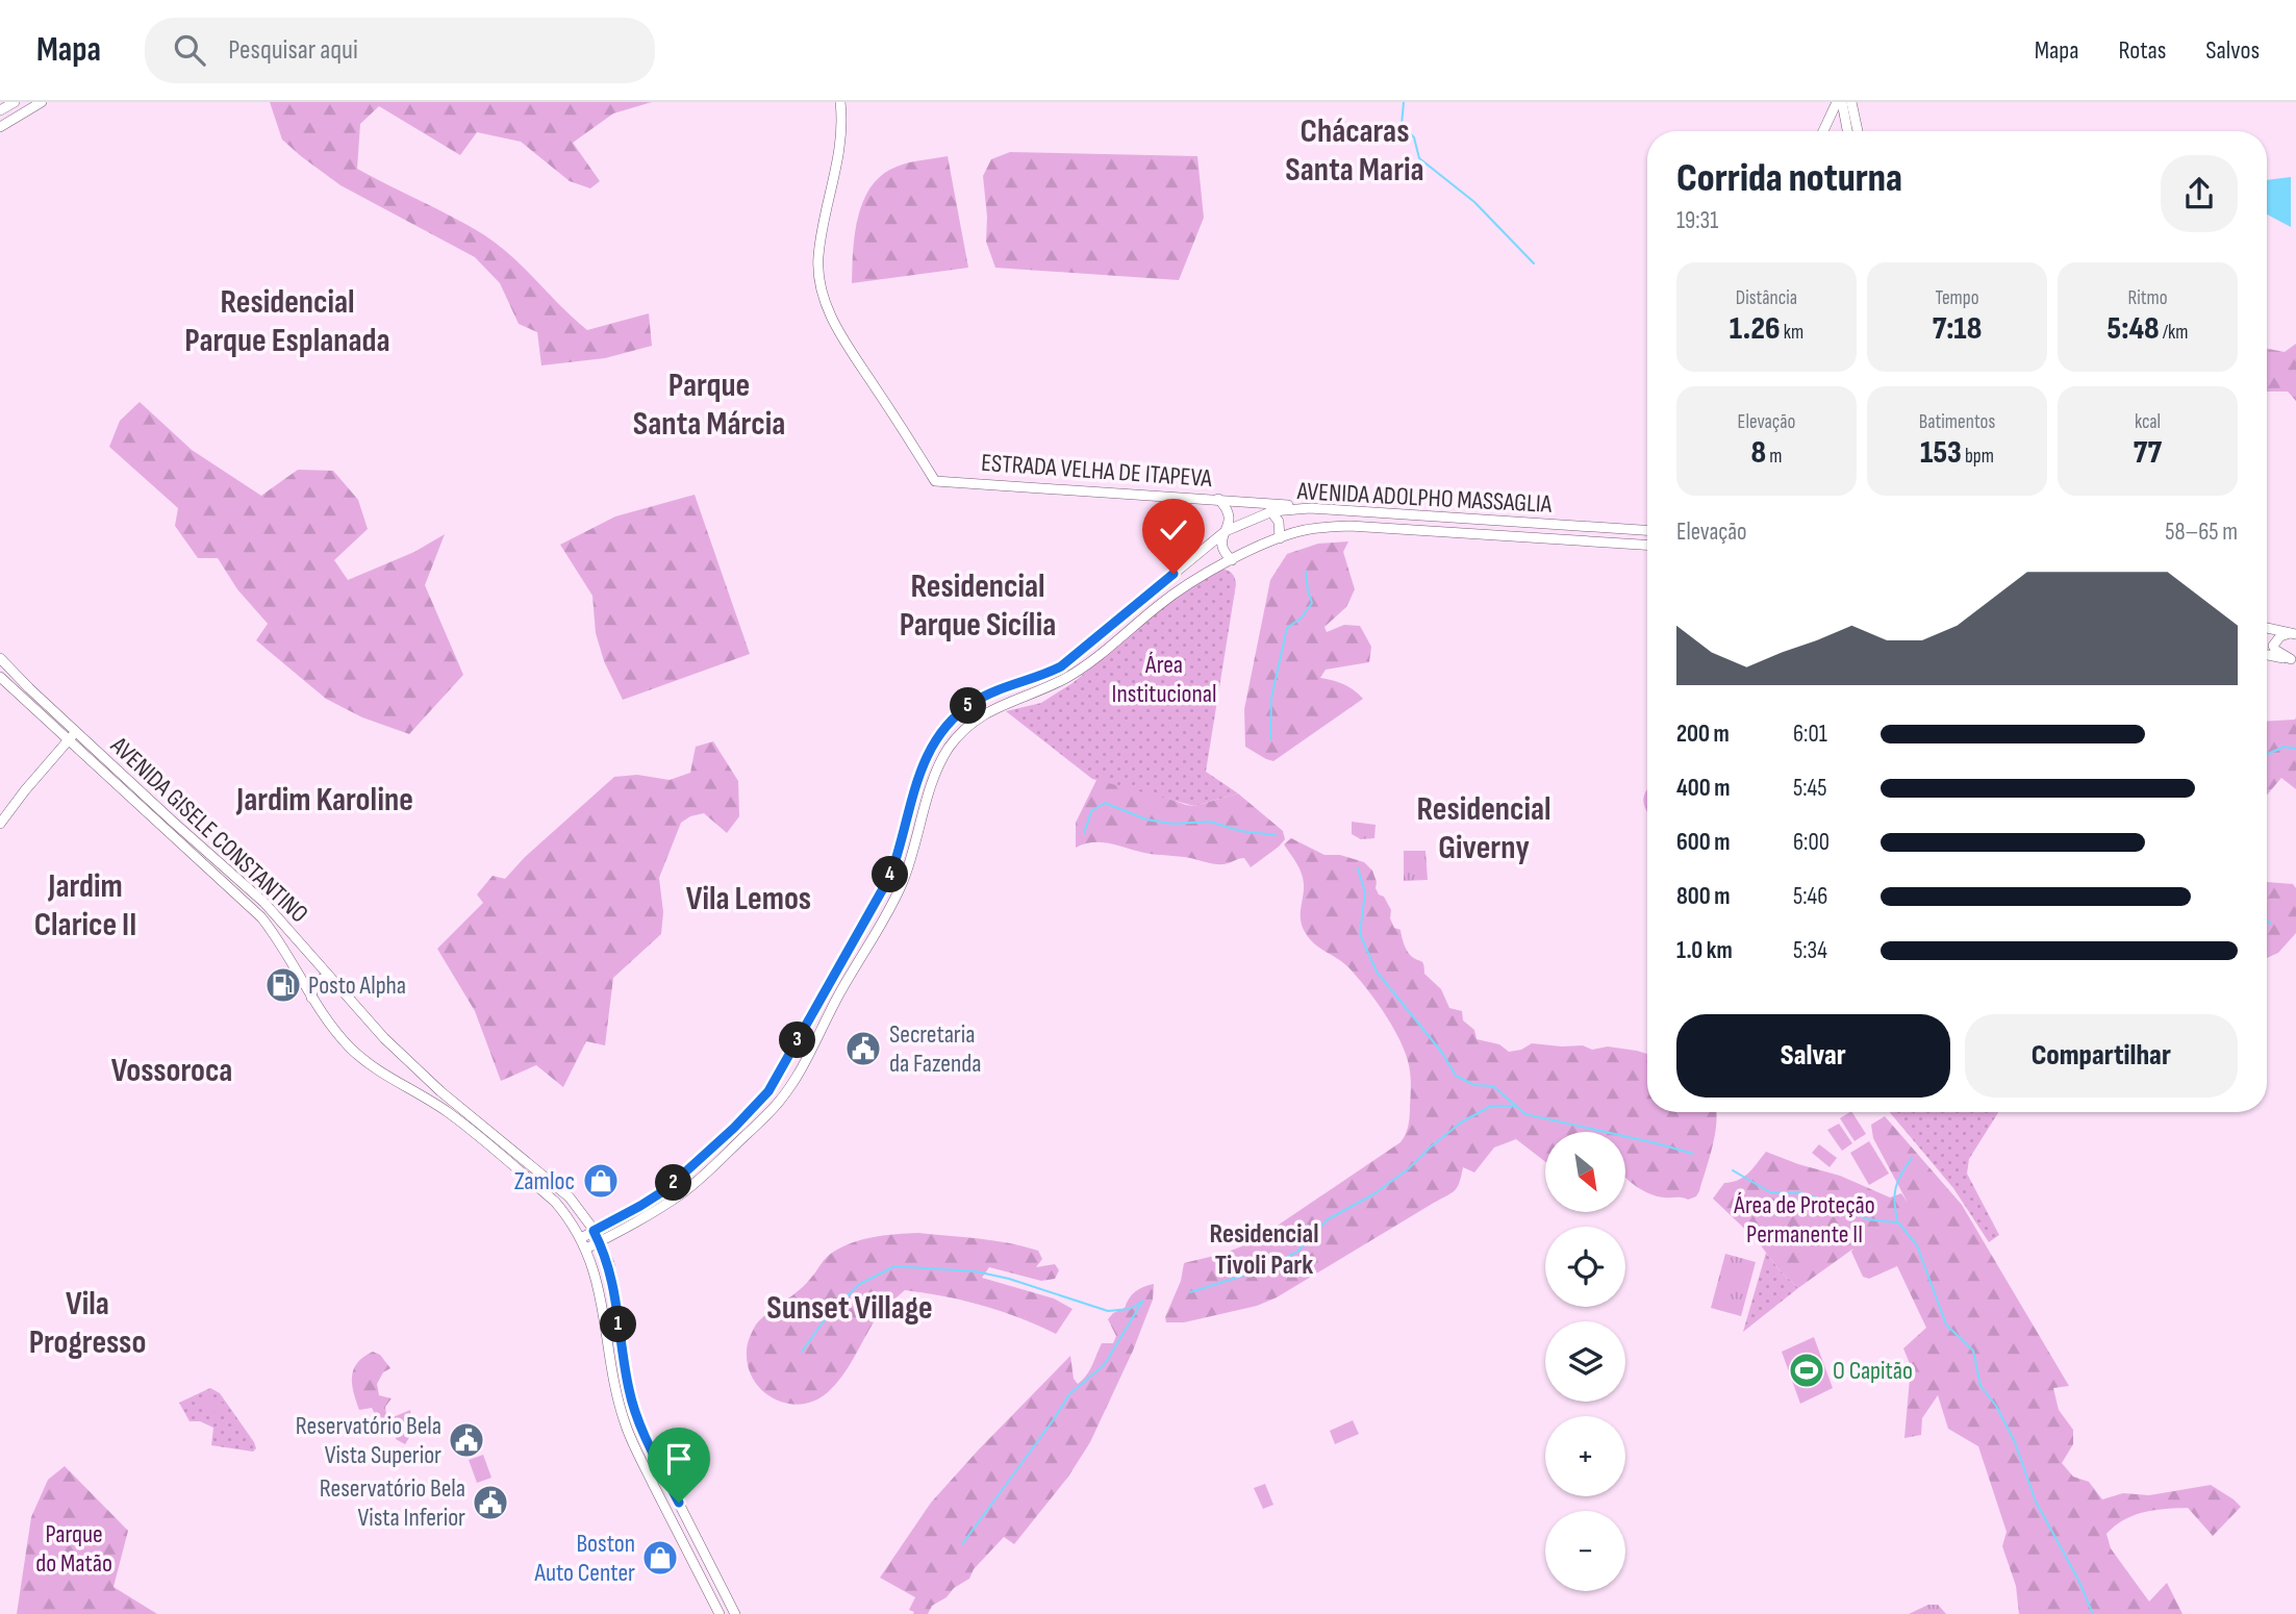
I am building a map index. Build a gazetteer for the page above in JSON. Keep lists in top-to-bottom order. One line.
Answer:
{"streets":{"main road":["ESTRADA VELHA DE ITAPEVA","AVENIDA ADOLPHO MASSAGLIA","AVENIDA GISELE CONSTANTINO"]},"crossings":[["ESTRADA VELHA DE ITAPEVA","AVENIDA ADOLPHO MASSAGLIA"],["AVENIDA ADOLPHO MASSAGLIA","AVENIDA GISELE CONSTANTINO"]],"districts":["Chácaras Santa Maria","Residencial Parque Esplanada","Parque Santa Márcia","Residencial Parque Sicília","Jardim Karoline","Residencial Giverny","Jardim Clarice II","Vila Lemos","Vossoroca","Residencial Tivoli Park","Vila Progresso","Sunset Village"],"parks":["Área Institucional","Área de Proteção Permanente II","Parque do Matão"],"places":{"fuel station":["Posto Alpha"],"public building":["Secretaria da Fazenda","Reservatório Bela Vista Superior","Reservatório Bela Vista Inferior"],"shop":["Zamloc","Boston Auto Center"],"sports":["O Capitão"]},"north":"bottom right","page":{"header":"Mapa","search":"Pesquisar aqui","nav":["Mapa","Rotas","Salvos"],"heading":["Corrida noturna","19:31"],"stats":[["Distância","1.26 km"],["Tempo","7:18"],["Ritmo","5:48 /km"],["Elevação","8 m"],["Batimentos","153 bpm"],["kcal","77"]],"chart":["Elevação","58–65 m"],"pins":["5","4","3","2","1"],"list":[{"name":"200 m","note":"6:01"},{"name":"400 m","note":"5:45"},{"name":"600 m","note":"6:00"},{"name":"800 m","note":"5:46"},{"name":"1.0 km","note":"5:34"}],"buttons":["Salvar","Compartilhar"],"map_buttons":["+","−"]}}
